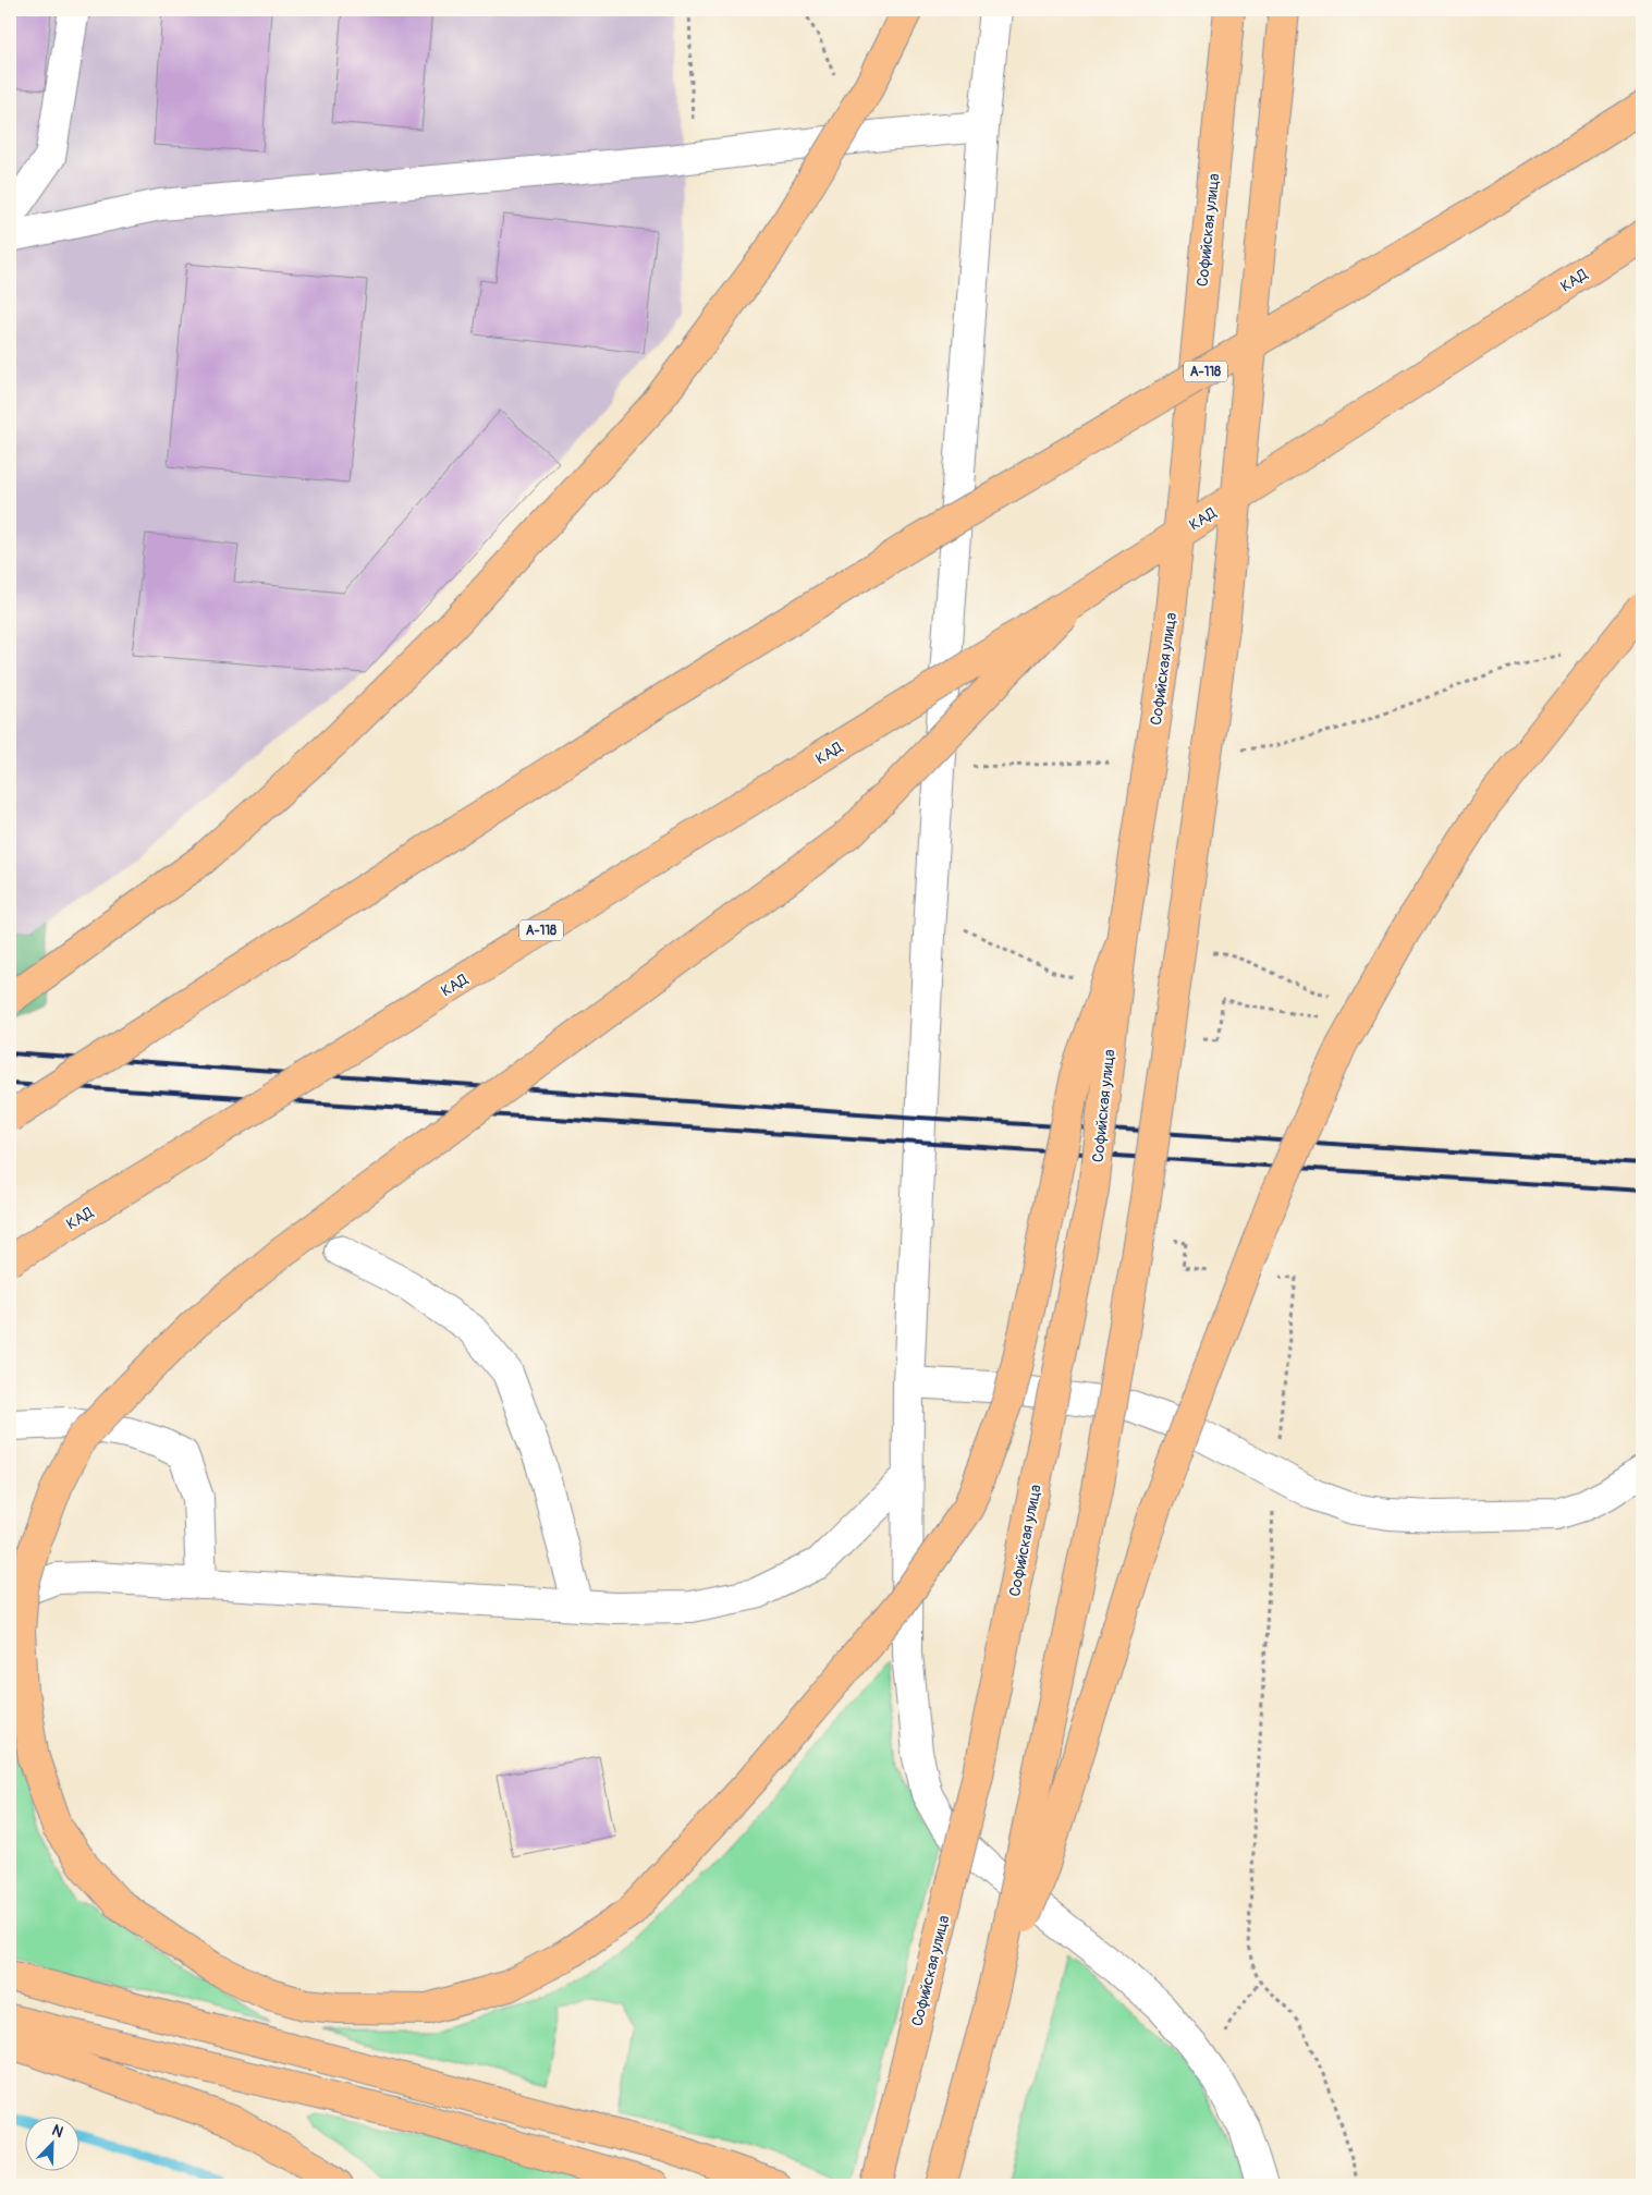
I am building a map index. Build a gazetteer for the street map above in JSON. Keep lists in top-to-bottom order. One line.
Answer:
{"streets":{"main road":["Софийская улица","КАД","А-118"]},"north":"top right"}
